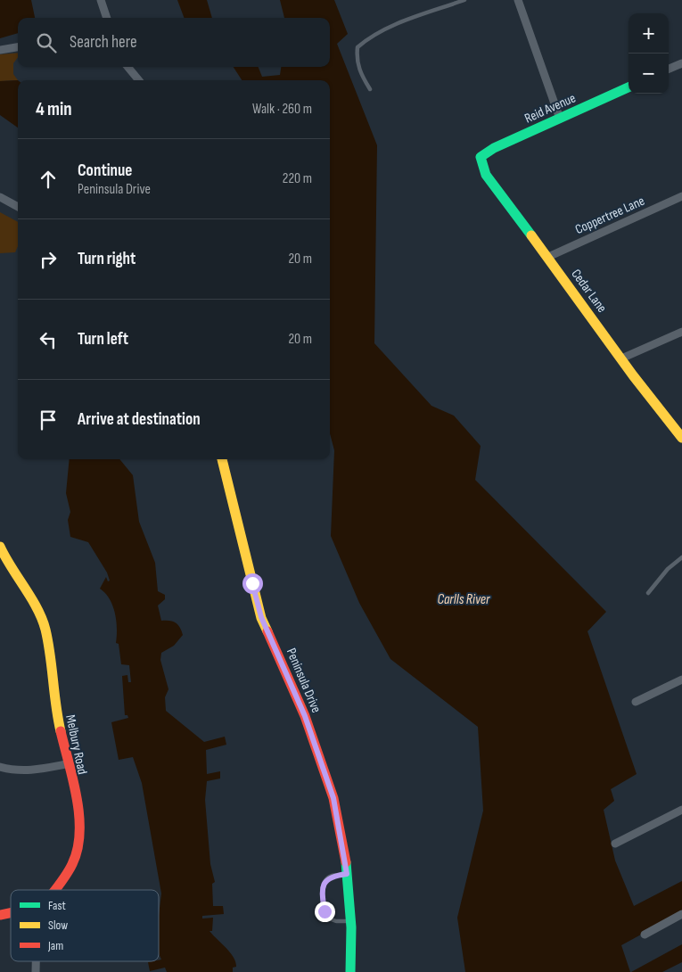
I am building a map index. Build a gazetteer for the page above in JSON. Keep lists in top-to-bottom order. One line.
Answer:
{"streets":{"street":["Reid Avenue","Coppertree Lane","Cedar Lane","Peninsula Drive","Melbury Road"]},"crossings":[["Reid Avenue","Cedar Lane"],["Coppertree Lane","Cedar Lane"]],"water":["Carlls River"],"legend":["Fast","Slow","Jam"],"page":{"map_buttons":["+","−"],"search":"Search here","heading":["4 min","Walk · 260 m"],"list":[["Continue","Peninsula Drive","220 m"],["Turn right","20 m"],["Turn left","20 m"],"Arrive at destination"]}}
